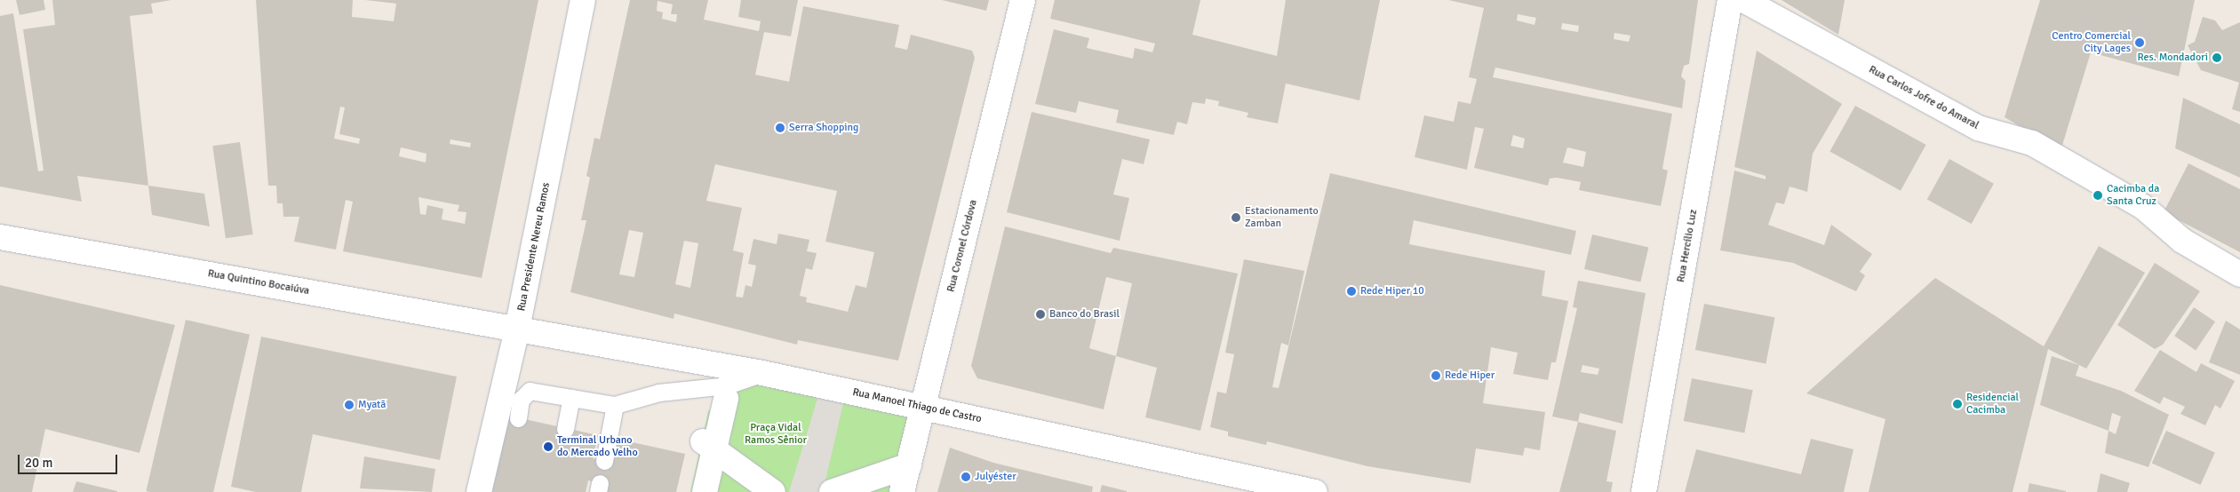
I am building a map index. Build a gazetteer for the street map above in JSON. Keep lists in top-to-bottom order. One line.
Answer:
{"streets":{"street":["Rua Carlos Jofre do Amaral","Rua Coronel Córdova","Rua Hercílio Luz","Rua Presidente Nereu Ramos","Rua Quintino Bocaiúva","Rua Manoel Thiago de Castro"]},"crossings":[["Rua Coronel Córdova","Rua Manoel Thiago de Castro"],["Rua Presidente Nereu Ramos","Rua Quintino Bocaiúva"],["Rua Presidente Nereu Ramos","Rua Manoel Thiago de Castro"],["Rua Quintino Bocaiúva","Rua Manoel Thiago de Castro"]],"parks":["Praça Vidal Ramos Sênior"],"places":["Centro Comercial City Lages","Res. Mondadori","Serra Shopping","Cacimba da Santa Cruz","Estacionamento Zamban","Rede Hiper 10","Banco do Brasil","Rede Hiper","Residencial Cacimba","Myatã","Terminal Urbano do Mercado Velho","Julyéster"],"scale_bar":"20 m"}
